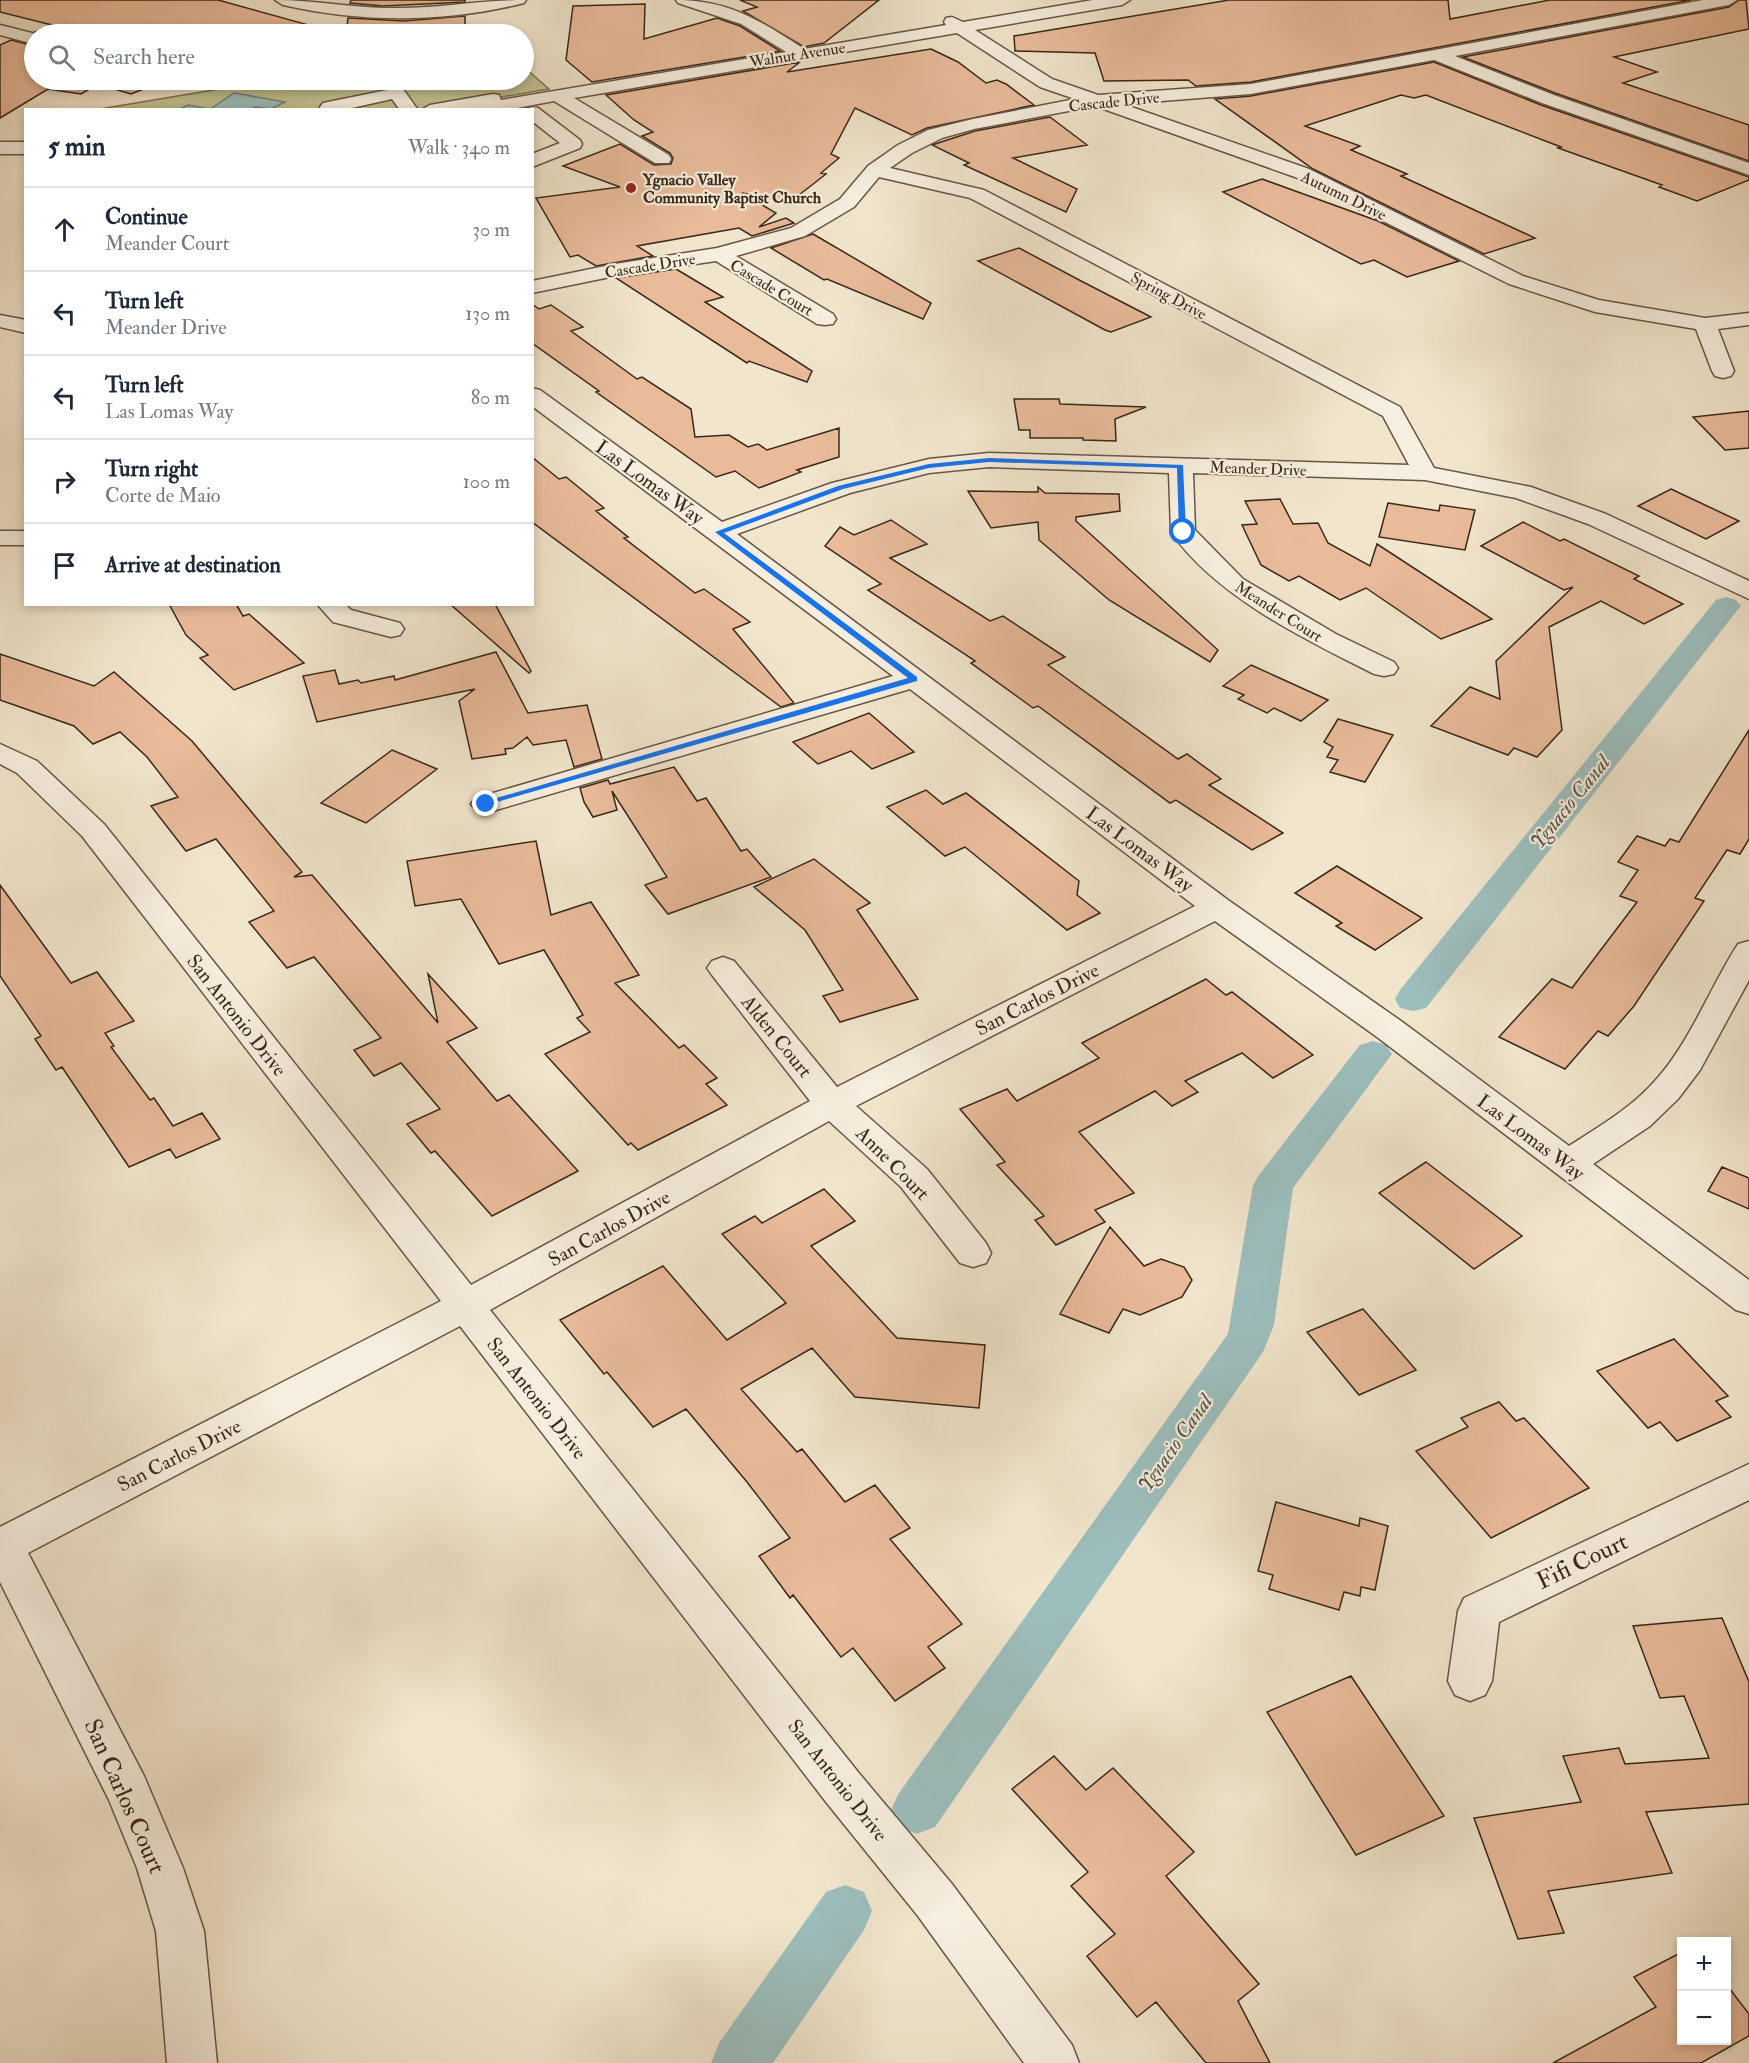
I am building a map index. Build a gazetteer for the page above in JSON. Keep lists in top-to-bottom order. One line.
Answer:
{"streets":{"street":["Walnut Avenue","Cascade Drive","Autumn Drive","Cascade Court","Spring Drive","Meander Drive","Las Lomas Way","Meander Court","San Carlos Drive","San Antonio Drive","Alden Court","Anne Court","Fifi Court","San Carlos Court"]},"crossings":[["Walnut Avenue","Autumn Drive"],["Cascade Drive","Autumn Drive"],["Cascade Drive","Cascade Court"],["Cascade Drive","Spring Drive"],["Spring Drive","Meander Drive"],["Meander Drive","Las Lomas Way"],["Meander Drive","Meander Court"],["Las Lomas Way","San Carlos Drive"],["San Carlos Drive","San Antonio Drive"],["San Carlos Drive","Alden Court"],["San Carlos Drive","Anne Court"],["San Carlos Drive","San Carlos Court"],["Alden Court","Anne Court"]],"water":["Ygnacio Canal"],"places":["Ygnacio Valley Community Baptist Church"],"page":{"search":"Search here","heading":["5 min","Walk · 340 m"],"list":[["Continue","Meander Court","30 m"],["Turn left","Meander Drive","130 m"],["Turn left","Las Lomas Way","80 m"],["Turn right","Corte de Maio","100 m"],"Arrive at destination"],"map_buttons":["+","−"]}}
